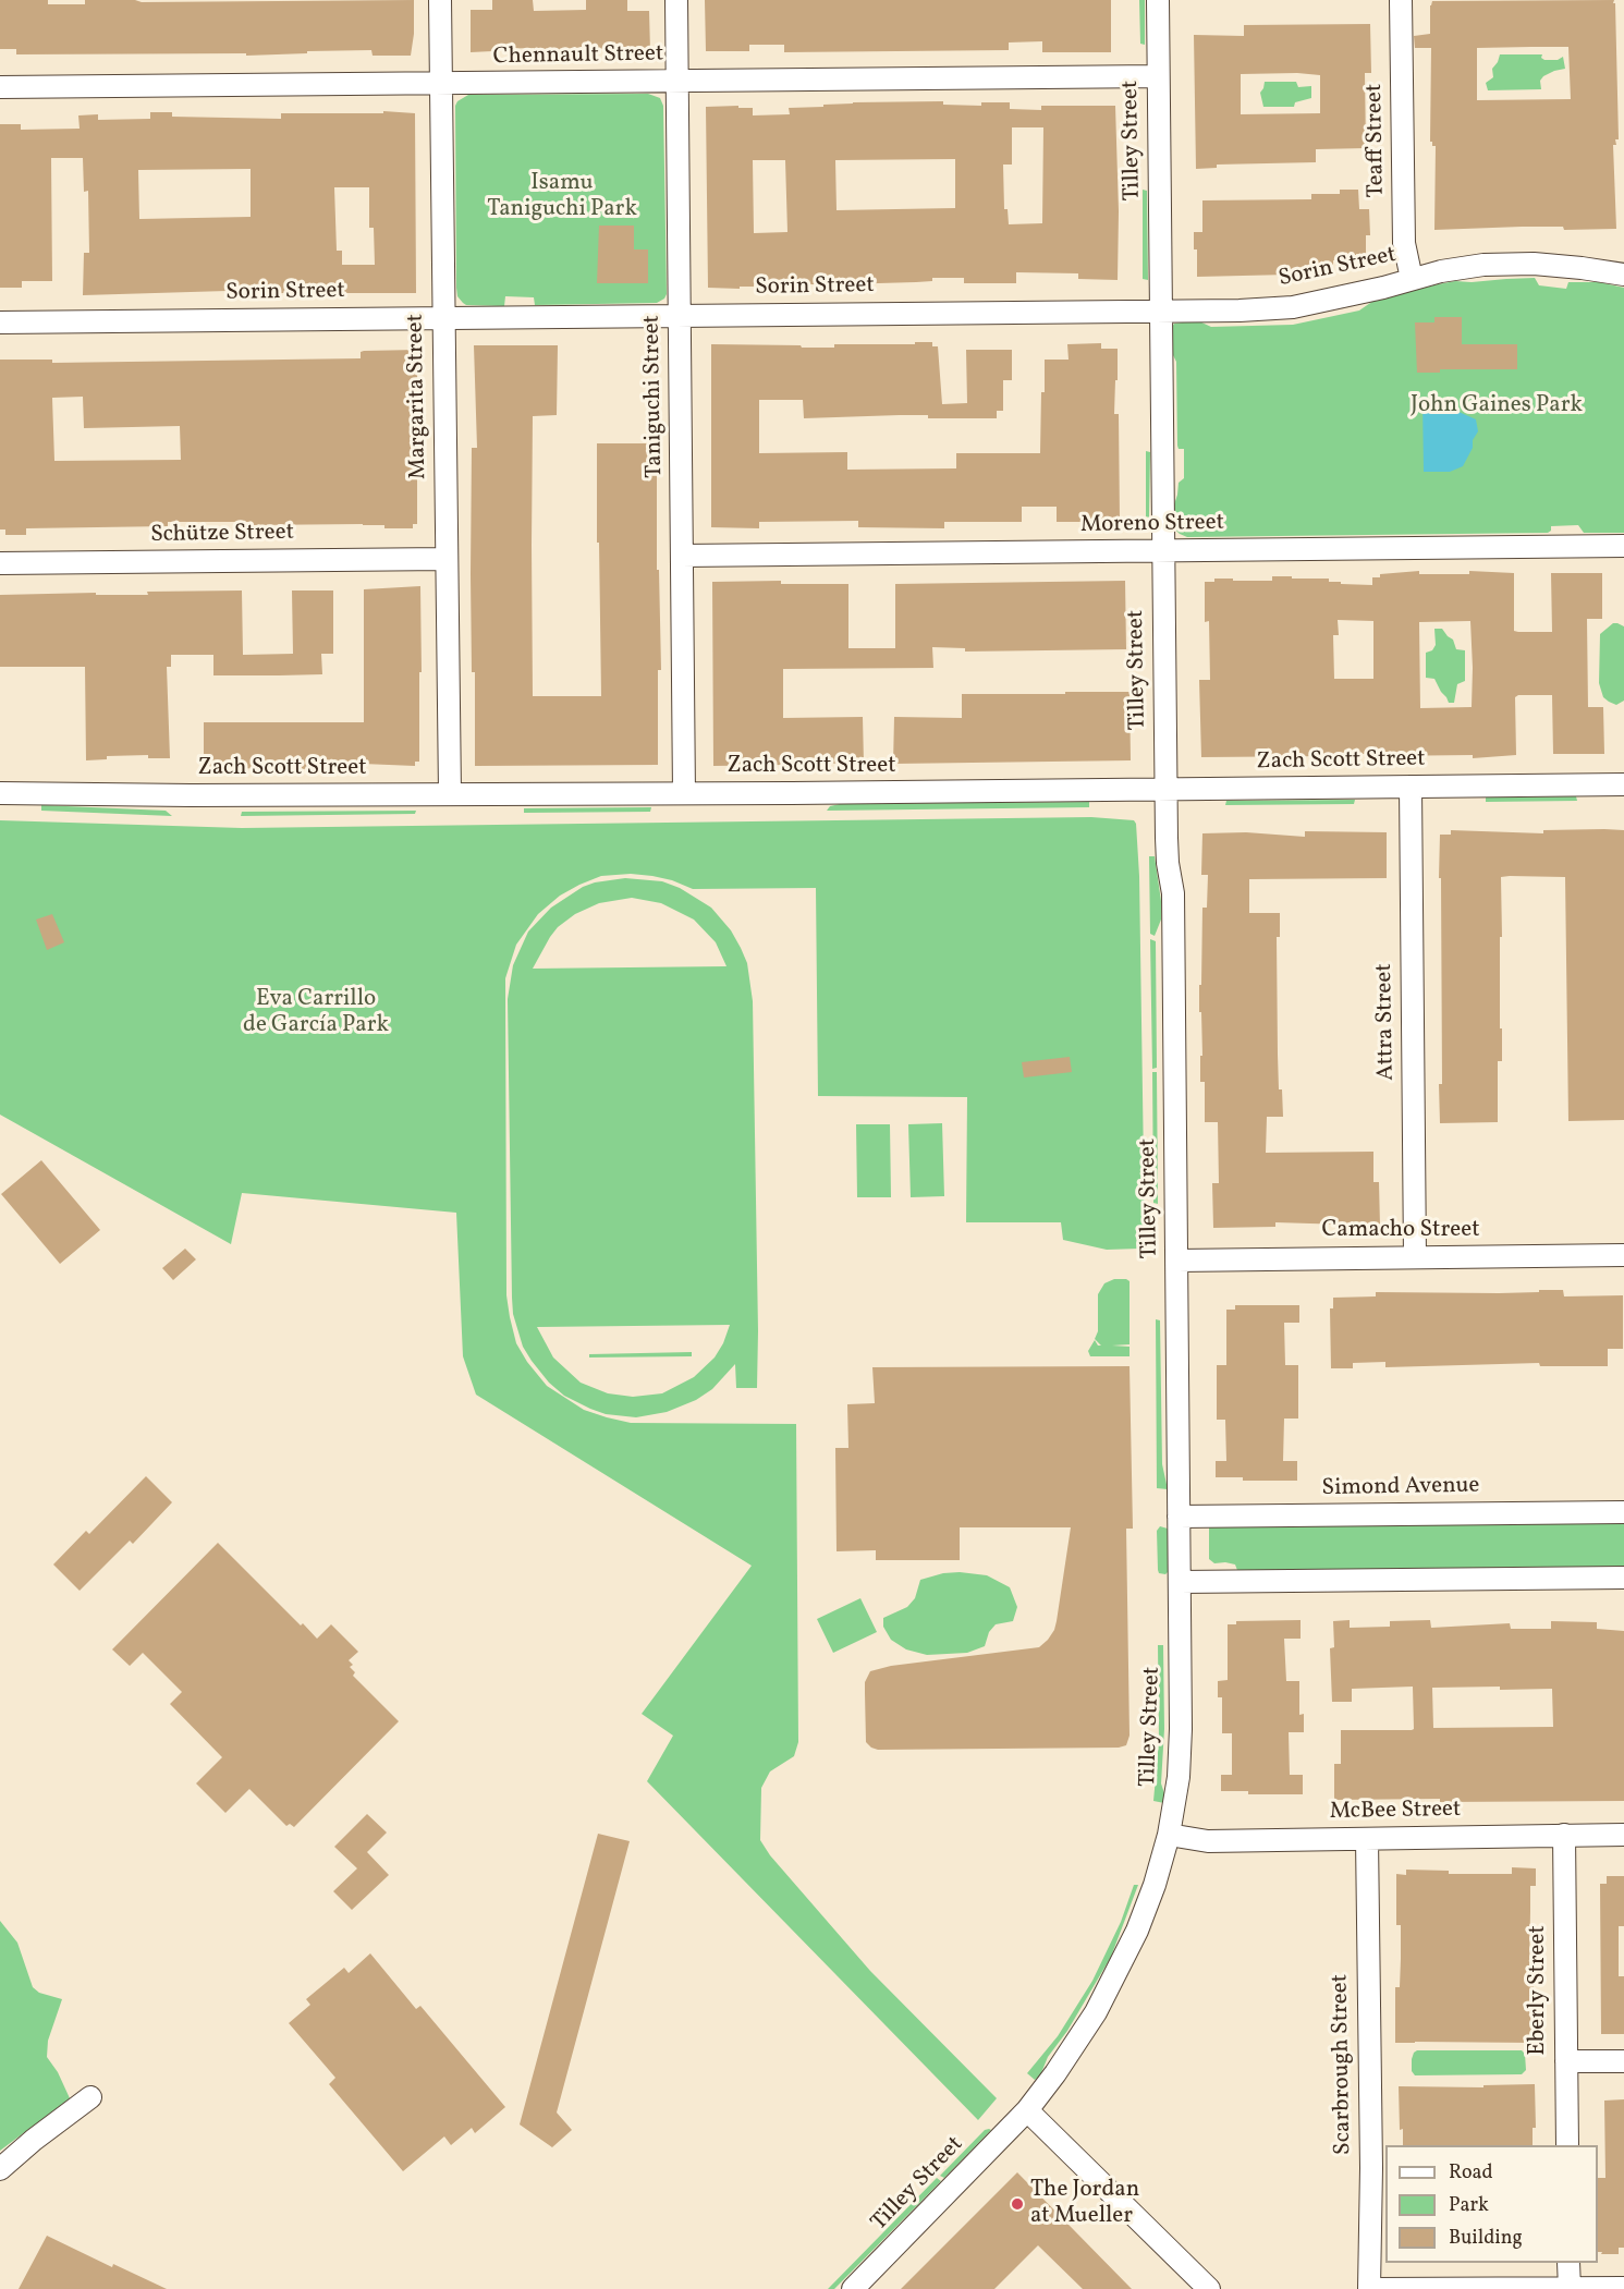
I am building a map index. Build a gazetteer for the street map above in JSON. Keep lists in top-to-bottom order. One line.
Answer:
{"streets":{"street":["Chennault Street","Tilley Street","Teaff Street","Sorin Street","Margarita Street","Taniguchi Street","Moreno Street","Schütze Street","Zach Scott Street","Attra Street","Camacho Street","Simond Avenue","McBee Street","Eberly Street","Scarbrough Street"]},"crossings":[["Chennault Street","Tilley Street"],["Chennault Street","Margarita Street"],["Chennault Street","Taniguchi Street"],["Tilley Street","Sorin Street"],["Tilley Street","Moreno Street"],["Tilley Street","Zach Scott Street"],["Tilley Street","Camacho Street"],["Tilley Street","Simond Avenue"],["Tilley Street","McBee Street"],["Teaff Street","Sorin Street"],["Sorin Street","Margarita Street"],["Sorin Street","Taniguchi Street"],["Margarita Street","Schütze Street"],["Margarita Street","Zach Scott Street"],["Taniguchi Street","Moreno Street"],["Taniguchi Street","Zach Scott Street"],["Zach Scott Street","Attra Street"],["Attra Street","Camacho Street"],["McBee Street","Eberly Street"],["McBee Street","Scarbrough Street"]],"parks":["Isamu Taniguchi Park","John Gaines Park","Eva Carrillo de García Park"],"places":["The Jordan at Mueller"],"legend":["Road","Park","Building"]}
